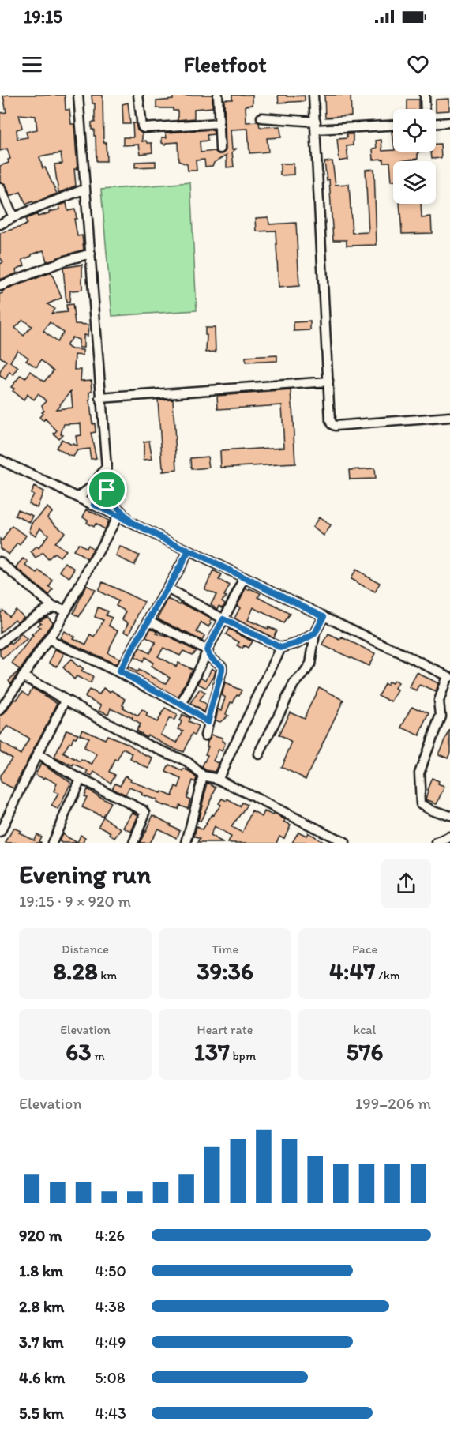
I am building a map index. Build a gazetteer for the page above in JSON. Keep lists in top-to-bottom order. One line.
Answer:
{"page":{"status":"19:15","header":"Fleetfoot","heading":["Evening run","19:15 · 9 × 920 m"],"stats":[["Distance","8.28 km"],["Time","39:36"],["Pace","4:47 /km"],["Elevation","63 m"],["Heart rate","137 bpm"],["kcal","576"]],"chart":["Elevation","199–206 m"],"list":[{"name":"920 m","note":"4:26"},{"name":"1.8 km","note":"4:50"},{"name":"2.8 km","note":"4:38"},{"name":"3.7 km","note":"4:49"},{"name":"4.6 km","note":"5:08"},{"name":"5.5 km","note":"4:43"}]}}
